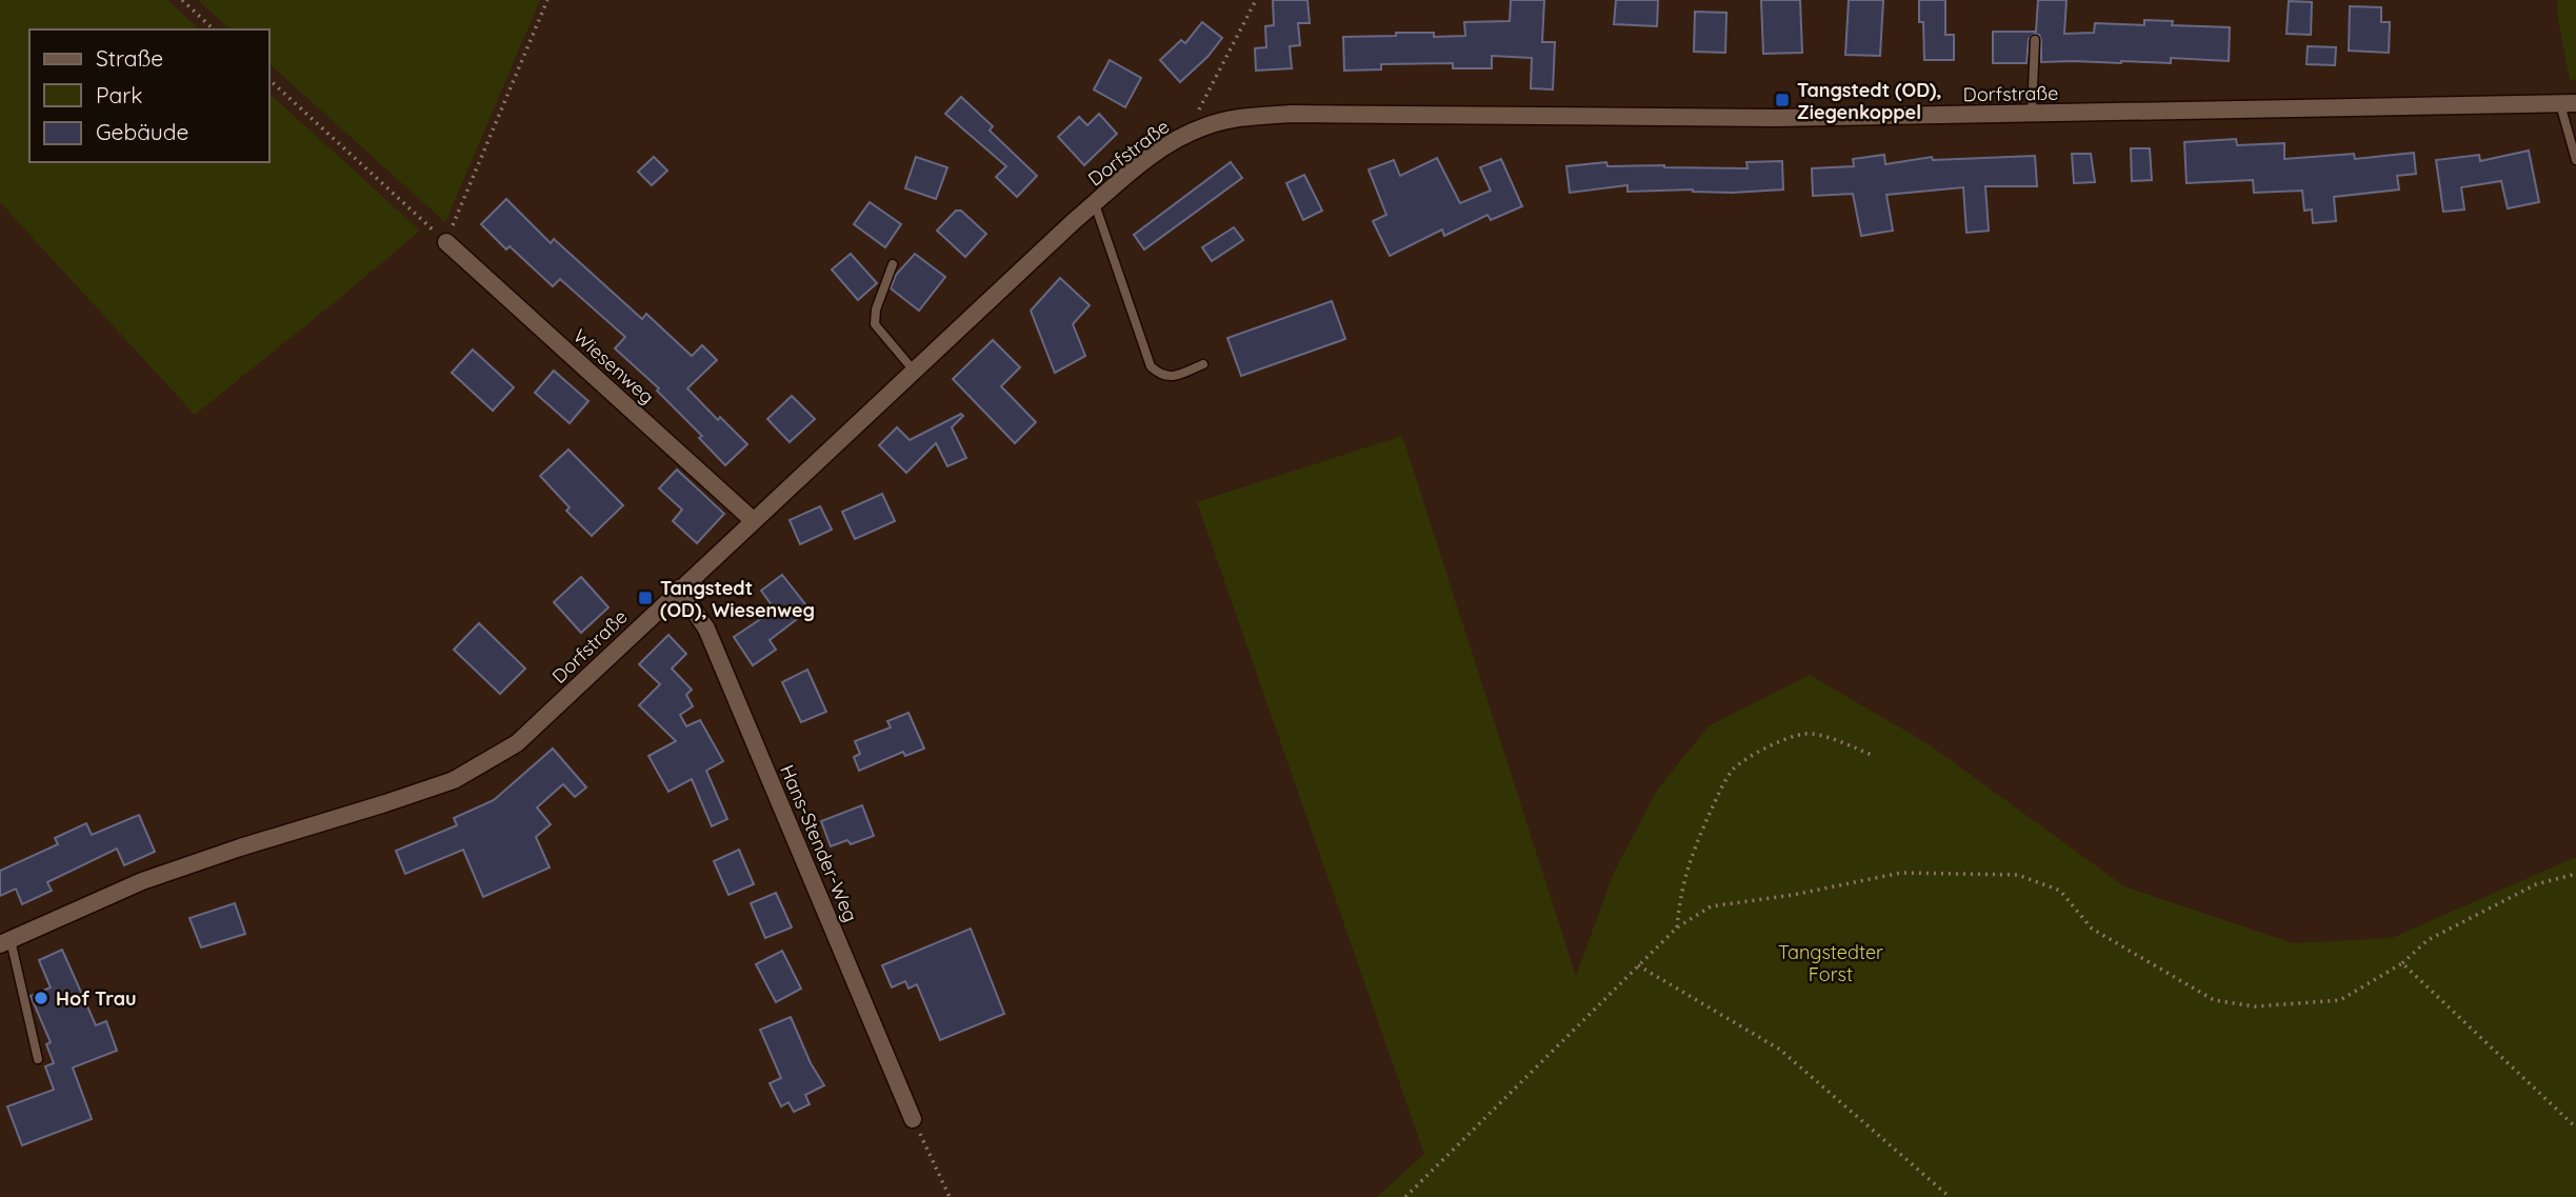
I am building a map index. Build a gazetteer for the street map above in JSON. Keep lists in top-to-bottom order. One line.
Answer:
{"streets":{"street":["Dorfstraße","Wiesenweg","Hans-Stender-Weg"]},"crossings":[["Dorfstraße","Wiesenweg"],["Dorfstraße","Hans-Stender-Weg"]],"parks":["Tangstedter Forst"],"places":{"transit":["Tangstedt (OD), Ziegenkoppel","Tangstedt (OD), Wiesenweg"],"other":["Hof Trau"]},"legend":["Straße","Park","Gebäude"]}
